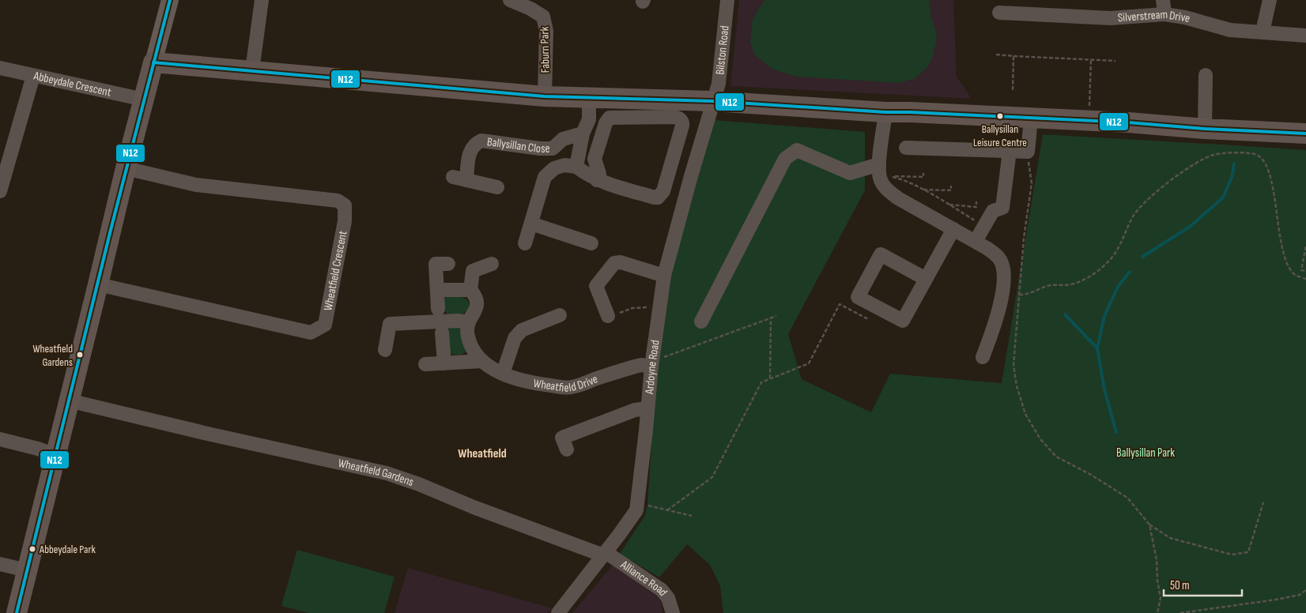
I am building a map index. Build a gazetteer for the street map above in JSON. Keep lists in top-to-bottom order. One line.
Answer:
{"streets":{"street":["Silverstream Drive","Faburn Park","Bilston Road","Abbeydale Crescent","Ballysillan Close","Wheatfield Crescent","Ardoyne Road","Wheatfield Drive","Wheatfield Gardens","Alliance Road"]},"crossings":[["Bilston Road","Ardoyne Road"],["Ardoyne Road","Wheatfield Drive"],["Ardoyne Road","Wheatfield Gardens"],["Ardoyne Road","Alliance Road"],["Wheatfield Gardens","Alliance Road"]],"districts":["Wheatfield"],"parks":["Ballysillan Park"],"places":["Ballysillan Leisure Centre","Wheatfield Gardens","Abbeydale Park"],"lines":["transit line N12"],"scale_bar":"50 m"}
